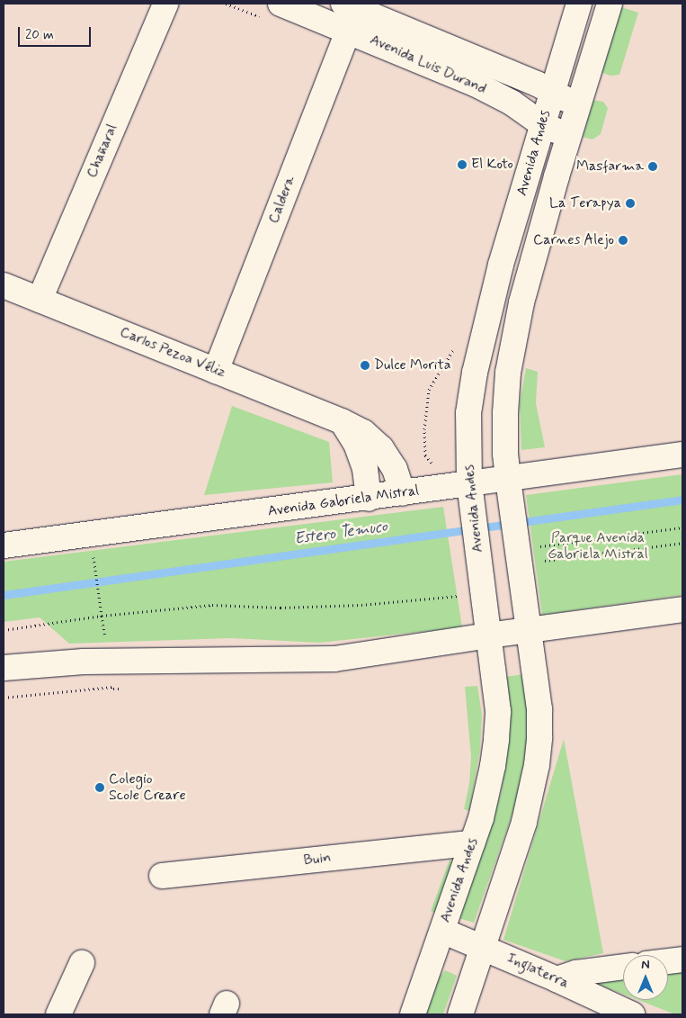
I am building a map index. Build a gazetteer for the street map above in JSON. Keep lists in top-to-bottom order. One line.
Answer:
{"streets":{"street":["Avenida Luis Durand","Chañaral","Avenida Andes","Caldera","Carlos Pezoa Véliz","Avenida Gabriela Mistral","Buin","Inglaterra"]},"crossings":[["Avenida Luis Durand","Avenida Andes"],["Avenida Luis Durand","Caldera"],["Chañaral","Carlos Pezoa Véliz"],["Avenida Andes","Avenida Gabriela Mistral"],["Avenida Andes","Buin"],["Avenida Andes","Inglaterra"],["Caldera","Carlos Pezoa Véliz"],["Carlos Pezoa Véliz","Avenida Gabriela Mistral"]],"water":["Estero Temuco"],"parks":["Parque Avenida Gabriela Mistral"],"places":["El Koto","Masfarma","La Terapya","Carnes Alejo","Dulce Morita","Colegio Scole Creare"],"scale_bar":"20 m","north":"top"}
